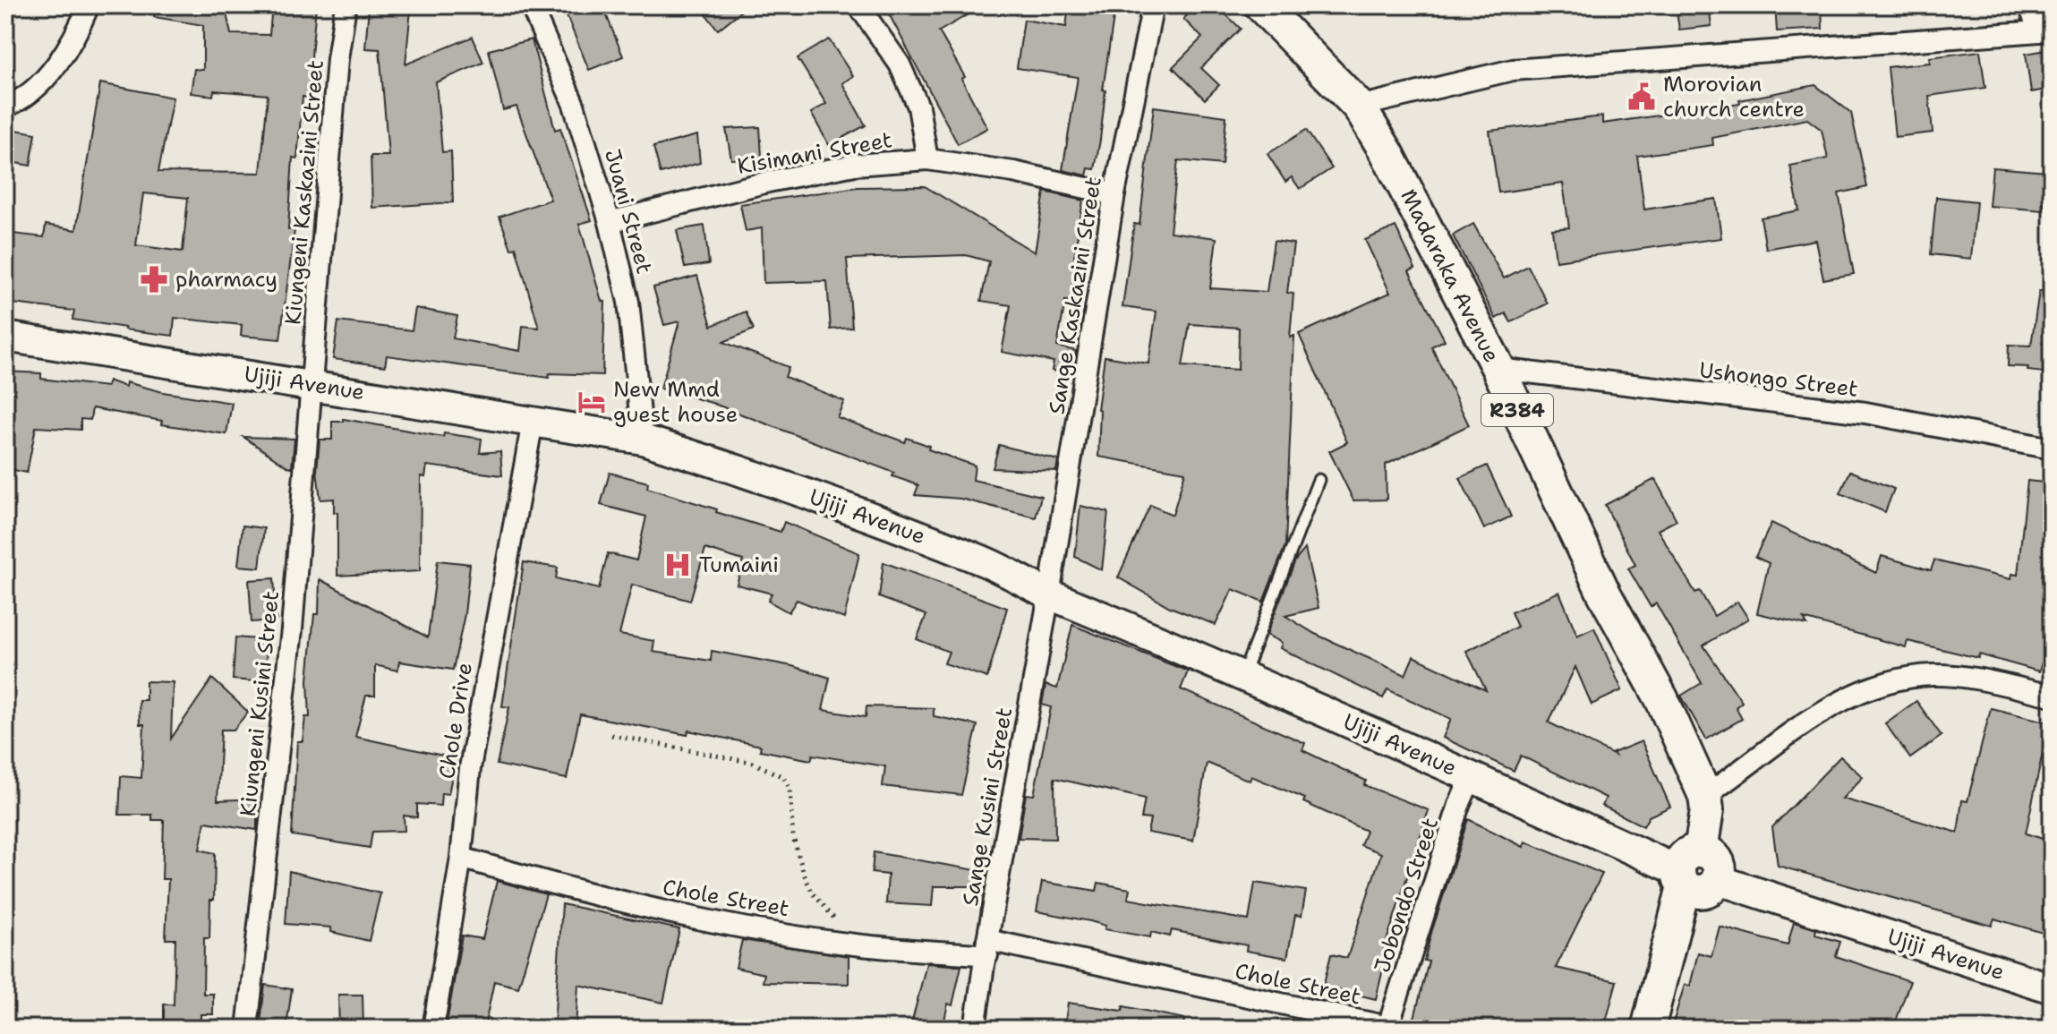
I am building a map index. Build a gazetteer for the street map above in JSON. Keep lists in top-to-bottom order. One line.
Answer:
{"streets":{"main road":["Madaraka Avenue","Ujiji Avenue","R384"],"street":["Kisimani Street","Kiungeni Kaskazini Street","Juani Street","Sange Kaskazini Street","Ushongo Street","Kiungeni Kusini Street","Chole Drive","Sange Kusini Street","Jobondo Street","Chole Street"]},"crossings":[["Kisimani Street","Juani Street"],["Kisimani Street","Sange Kaskazini Street"],["Kiungeni Kaskazini Street","Ujiji Avenue"],["Kiungeni Kaskazini Street","Kiungeni Kusini Street"],["Juani Street","Ujiji Avenue"],["Madaraka Avenue","Ushongo Street"],["Madaraka Avenue","Ujiji Avenue"],["Sange Kaskazini Street","Ujiji Avenue"],["Sange Kaskazini Street","Sange Kusini Street"],["Ujiji Avenue","Kiungeni Kusini Street"],["Ujiji Avenue","Chole Drive"],["Ujiji Avenue","Sange Kusini Street"],["Ujiji Avenue","Jobondo Street"],["Chole Drive","Chole Street"],["Sange Kusini Street","Chole Street"],["Jobondo Street","Chole Street"]],"places":{"public building":["Morovian church centre"],"pharmacy":["pharmacy"],"hotel":["New Mmd guest house"],"hospital":["Tumaini"]}}
